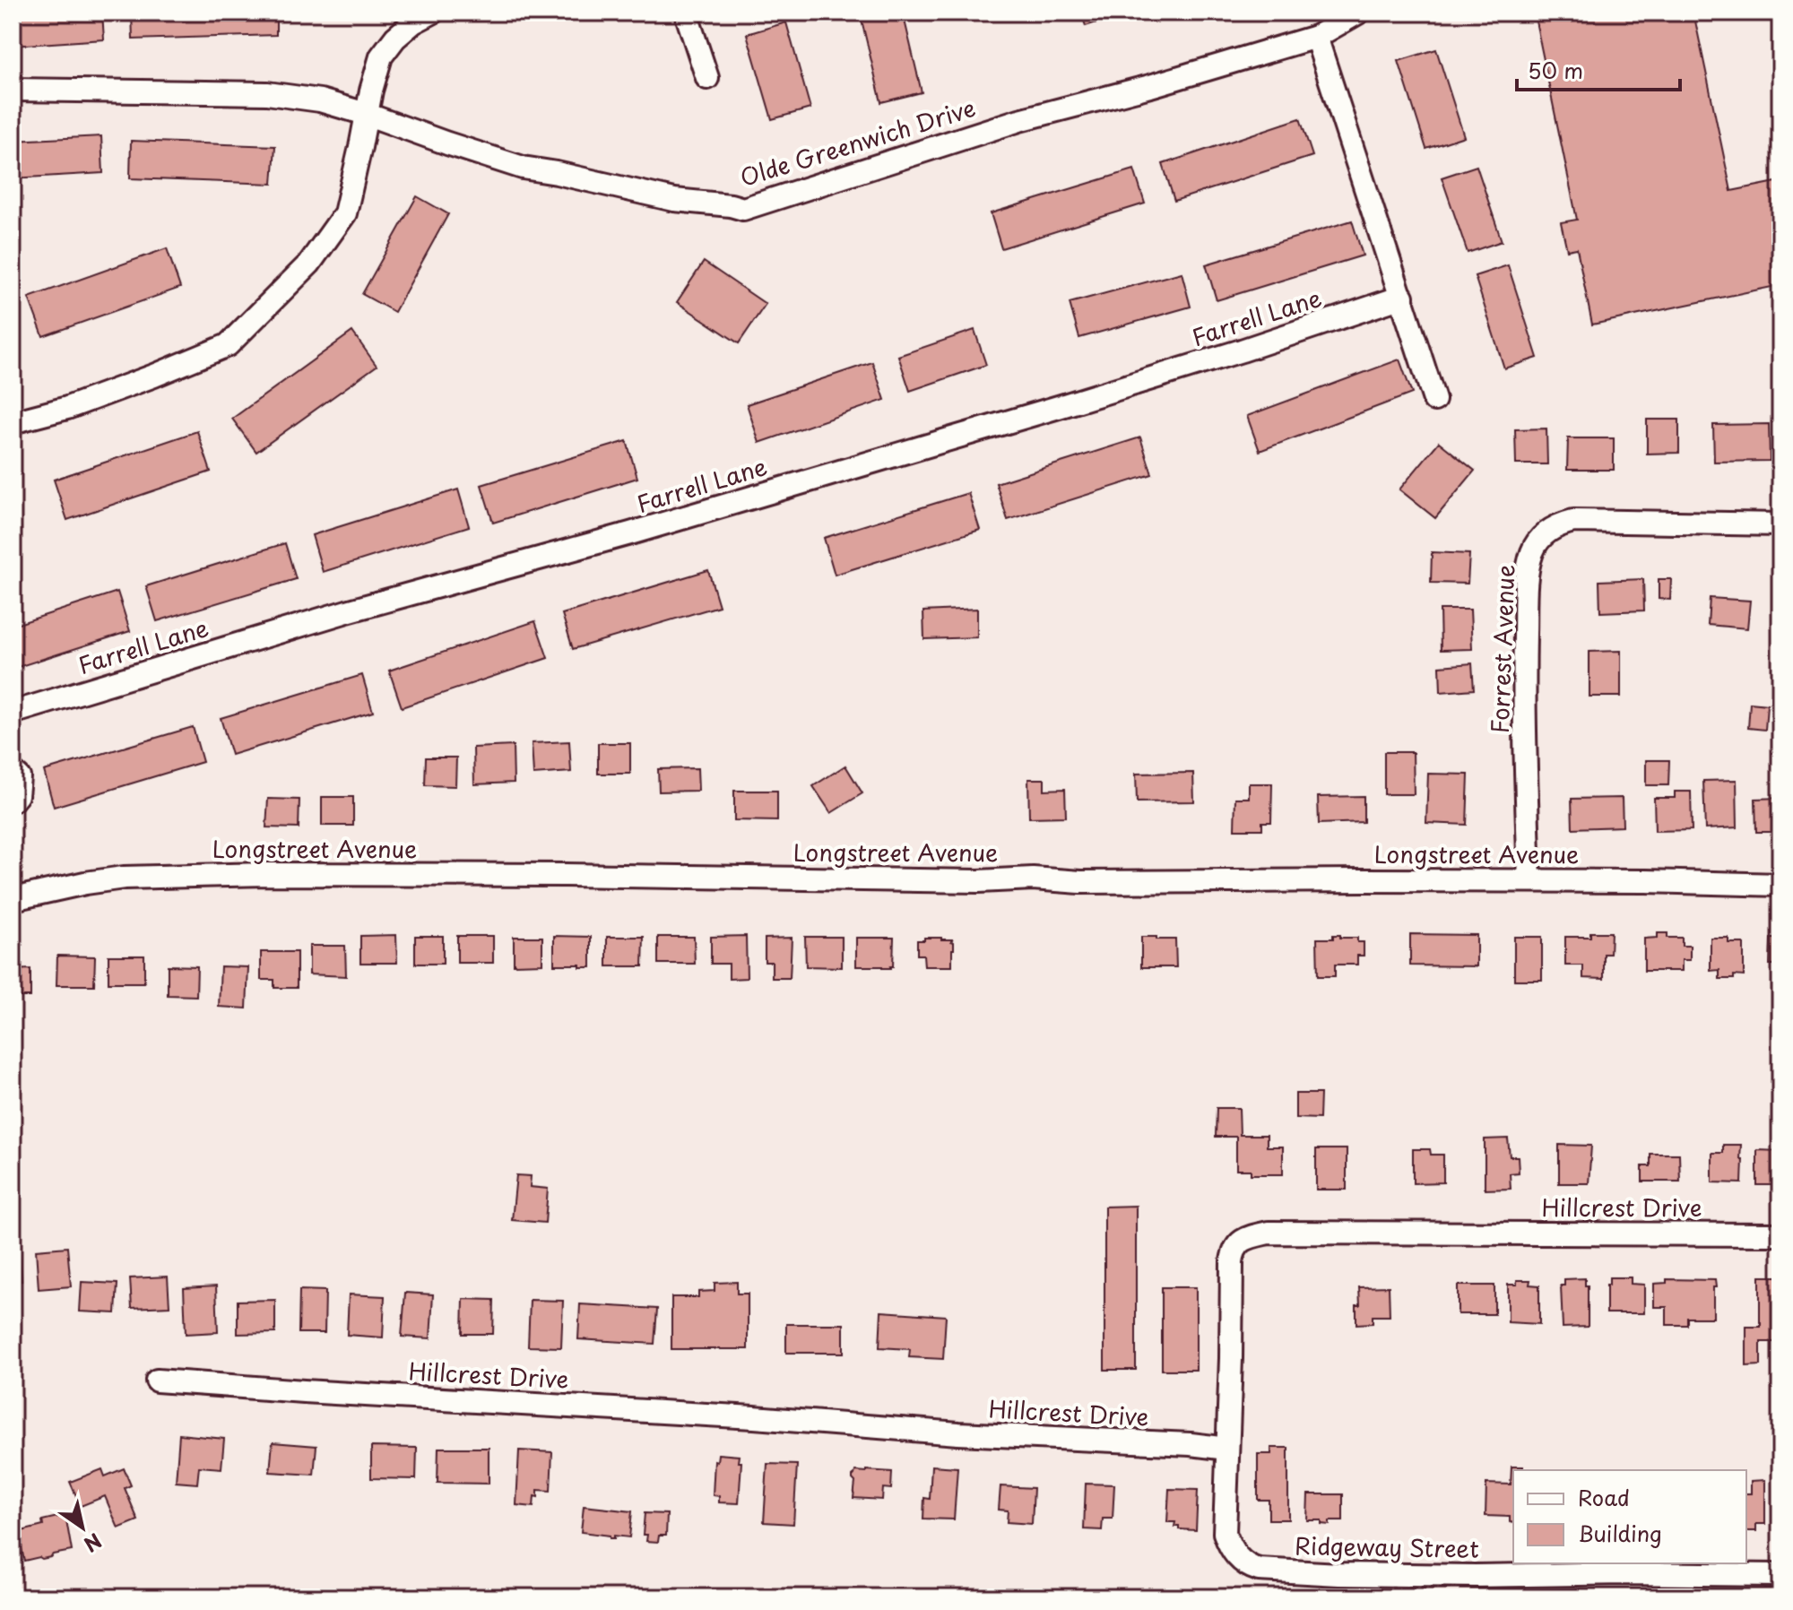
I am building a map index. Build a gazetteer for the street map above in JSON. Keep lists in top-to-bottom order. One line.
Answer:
{"streets":{"street":["Olde Greenwich Drive","Farrell Lane","Forrest Avenue","Longstreet Avenue","Hillcrest Drive","Ridgeway Street"]},"crossings":[["Forrest Avenue","Longstreet Avenue"],["Hillcrest Drive","Ridgeway Street"]],"legend":["Road","Building"],"scale_bar":"50 m","north":"bottom right"}
